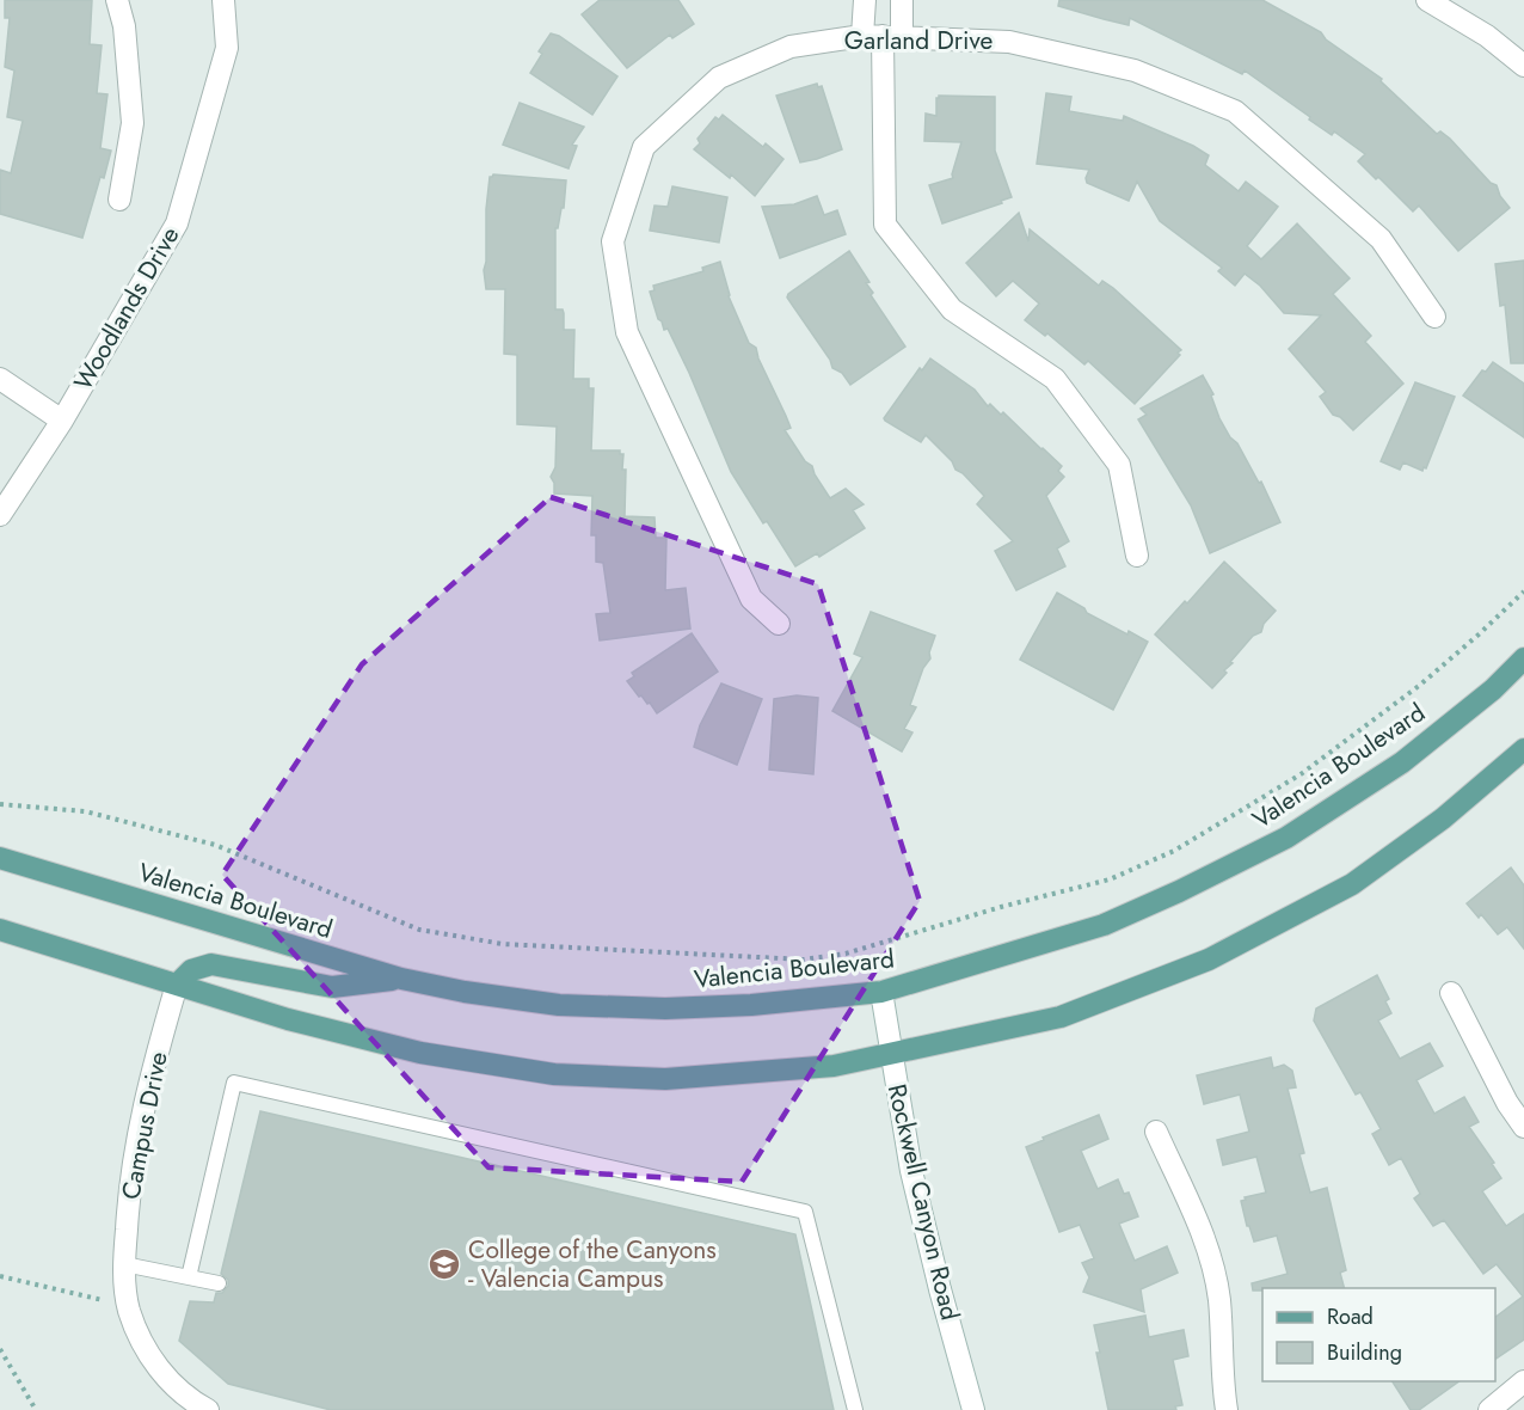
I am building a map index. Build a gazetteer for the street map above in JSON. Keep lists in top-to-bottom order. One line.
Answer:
{"streets":{"main road":["Valencia Boulevard"],"street":["Garland Drive","Woodlands Drive","Campus Drive","Rockwell Canyon Road"]},"crossings":[["Valencia Boulevard","Rockwell Canyon Road"]],"places":{"school or university":["College of the Canyons - Valencia Campus"]},"legend":["Road","Building"]}
